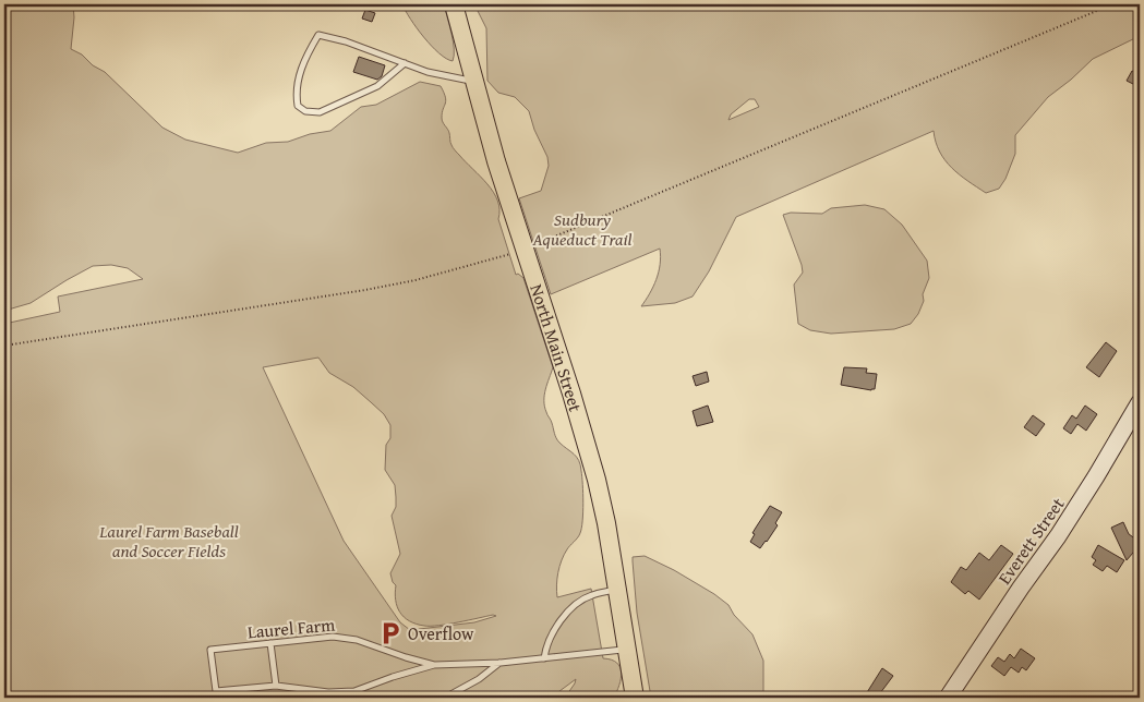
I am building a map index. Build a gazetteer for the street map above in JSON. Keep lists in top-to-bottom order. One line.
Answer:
{"streets":{"main road":["North Main Street"],"street":["Everett Street"],"lane":["Laurel Farm"]},"crossings":[["North Main Street","Laurel Farm"]],"parks":["Sudbury Aqueduct Trail","Laurel Farm Baseball and Soccer Fields"],"places":{"parking":["Overflow"]}}
